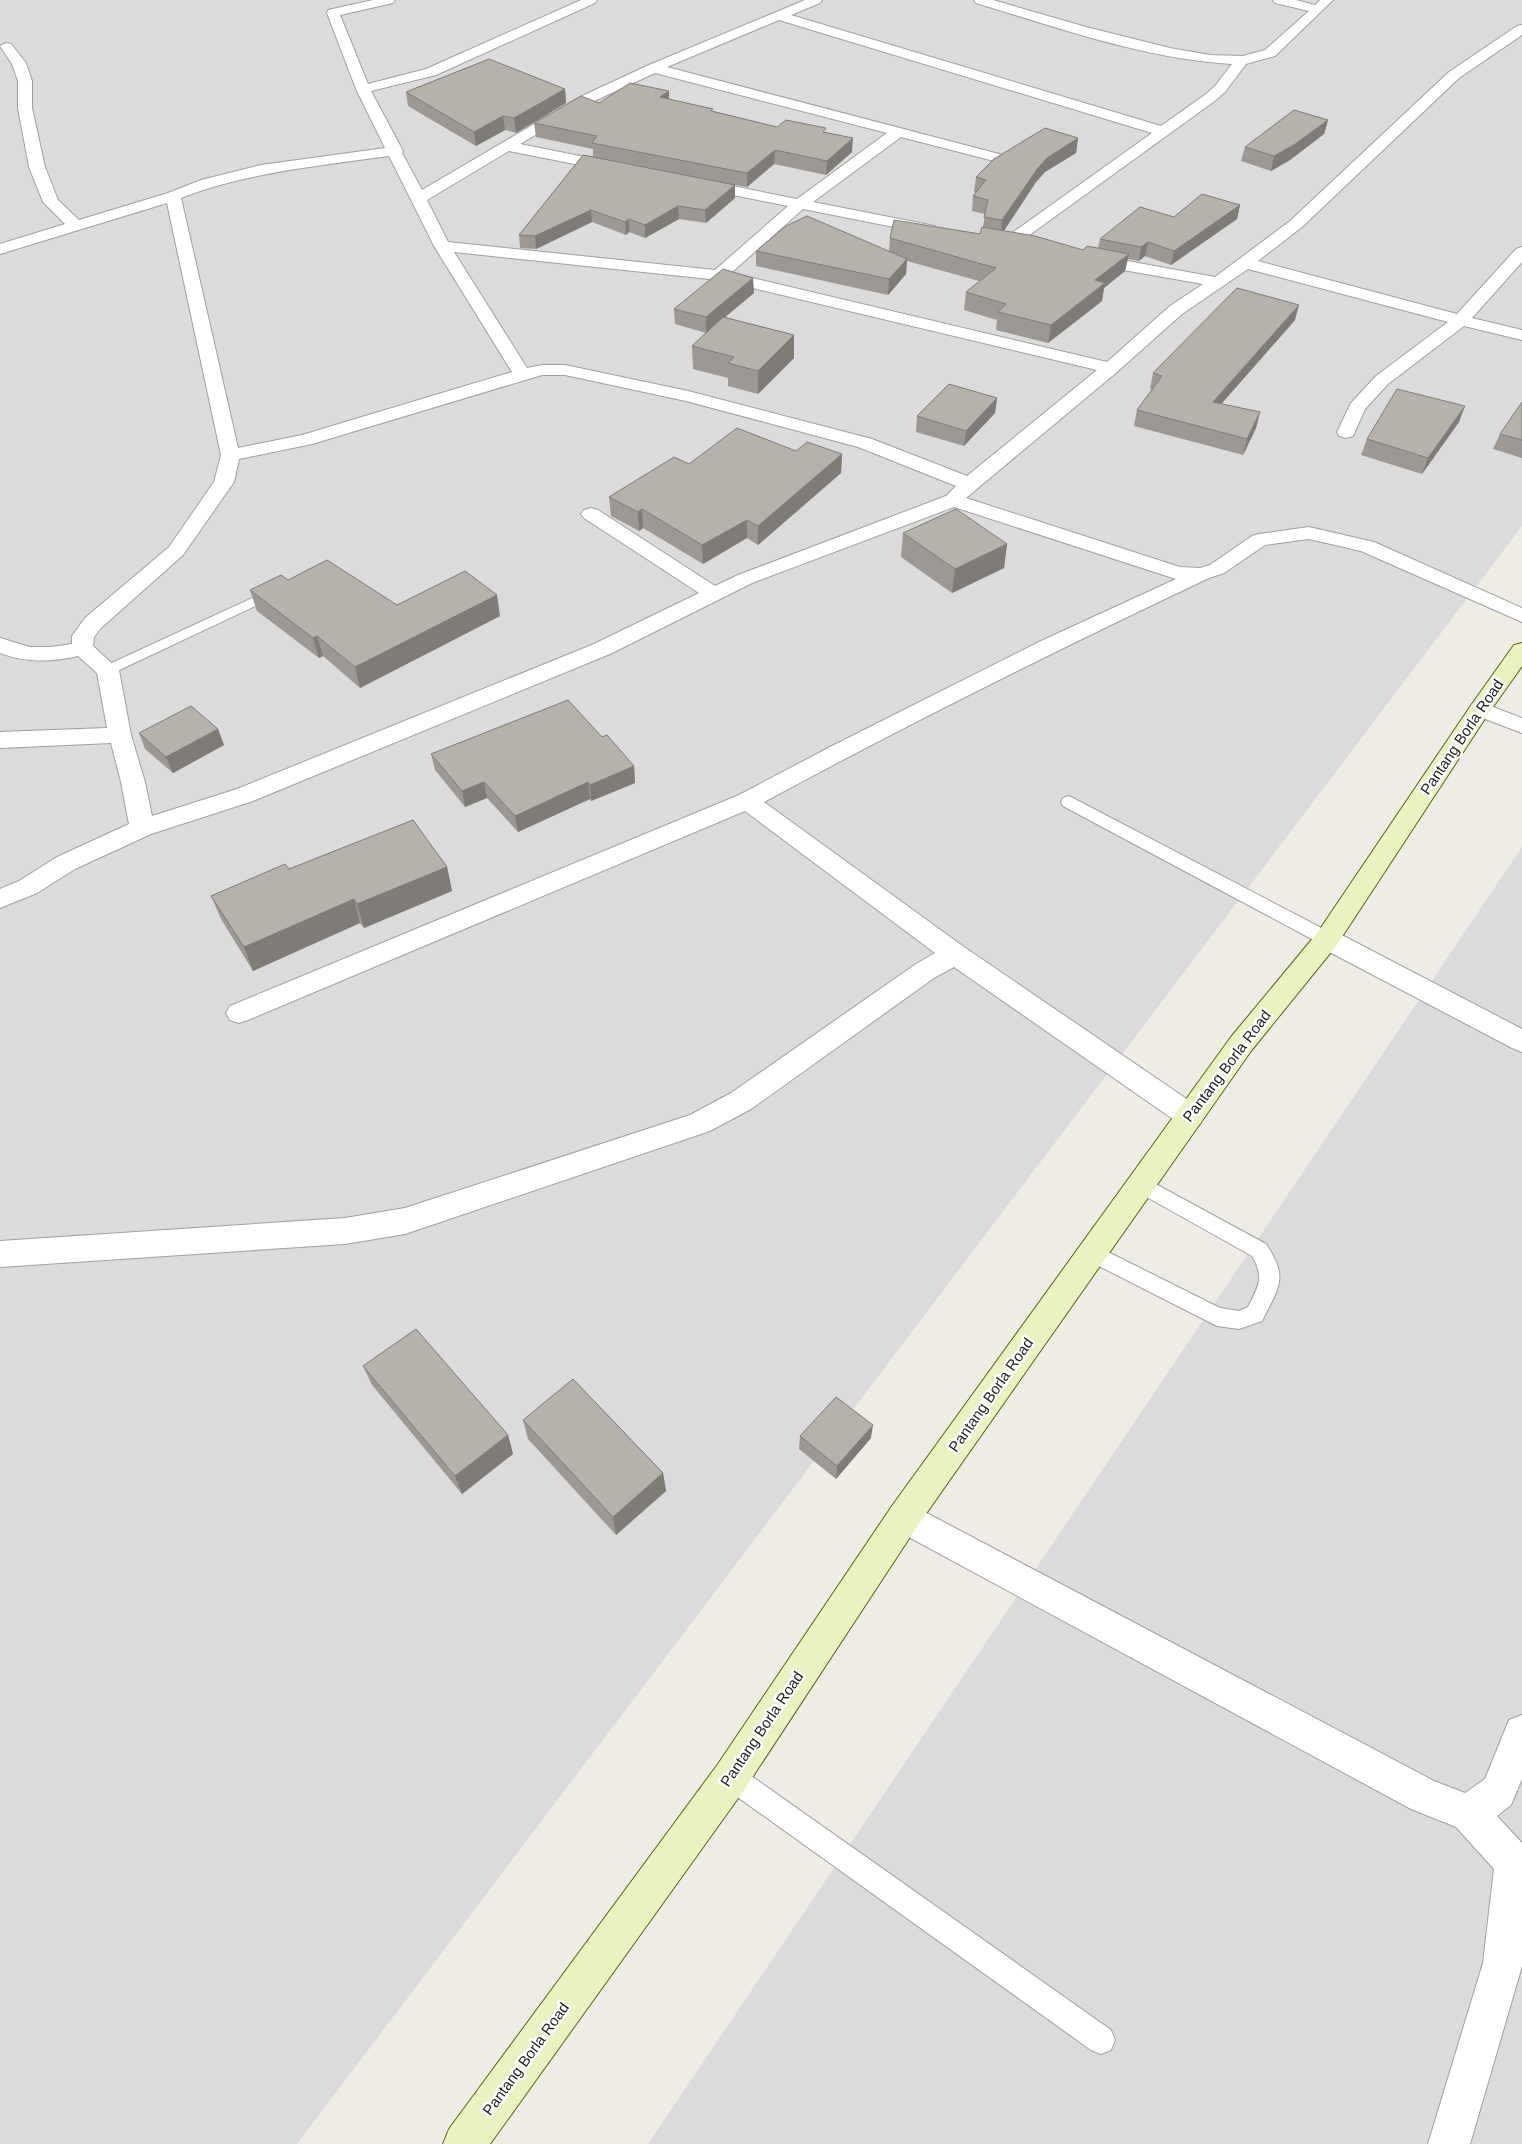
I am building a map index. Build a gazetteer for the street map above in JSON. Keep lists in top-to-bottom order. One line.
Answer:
{"streets":{"street":["Pantang Borla Road"]}}
